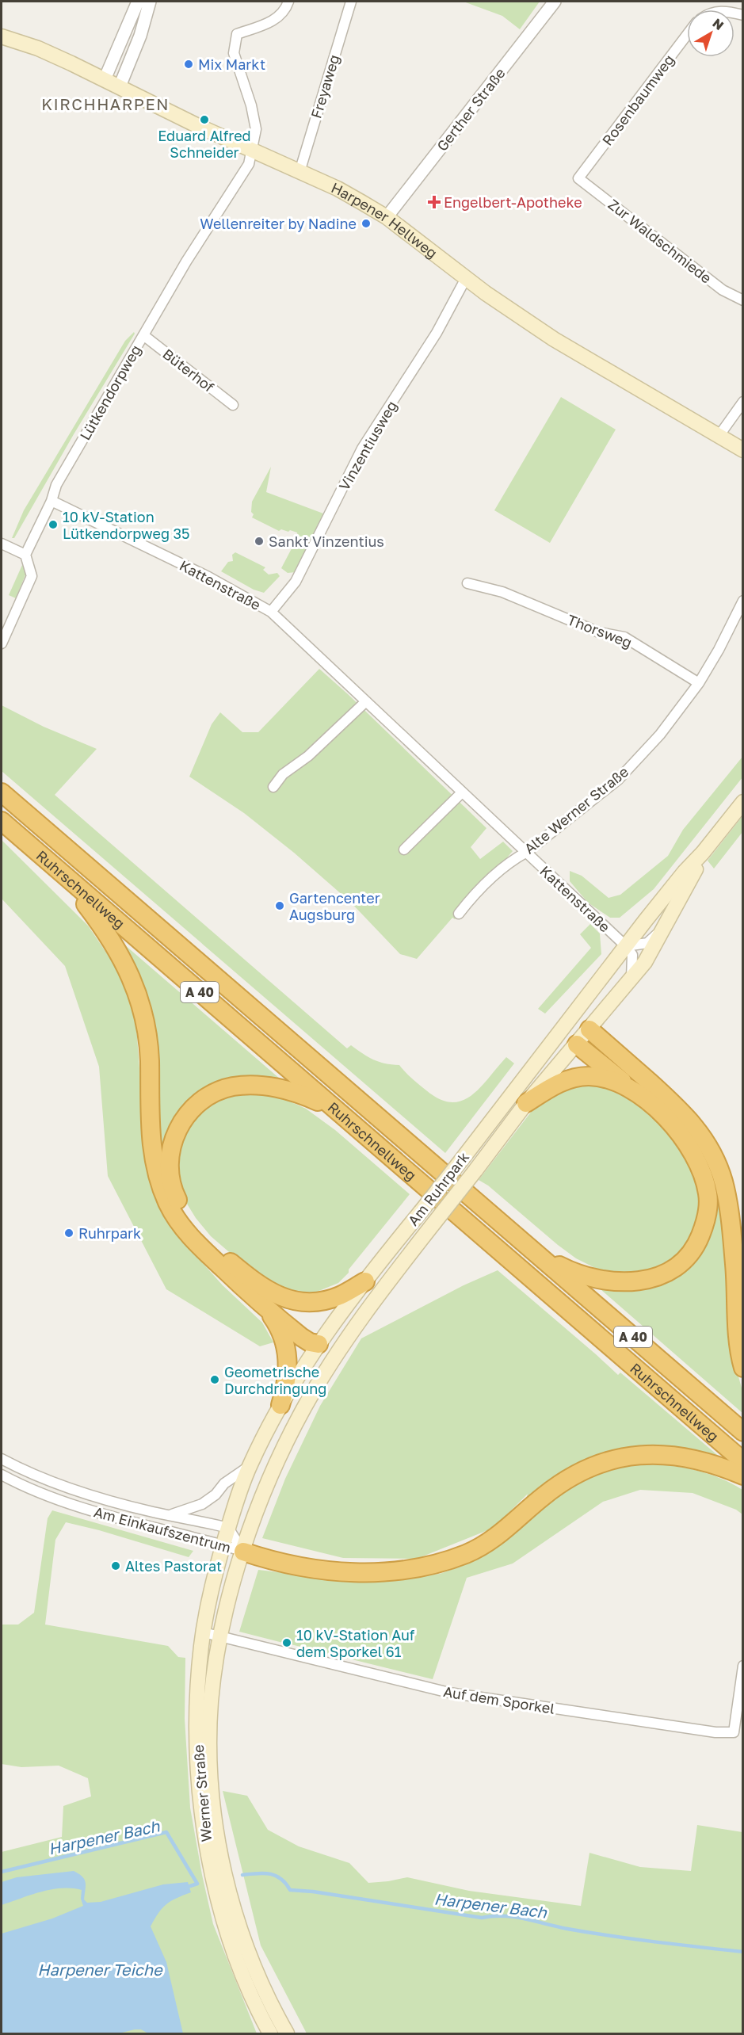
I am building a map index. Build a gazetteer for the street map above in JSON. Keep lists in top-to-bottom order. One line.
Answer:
{"streets":{"highway":["Ruhrschnellweg","A 40"],"main road":["Harpener Hellweg","Am Ruhrpark","Werner Straße"],"street":["Freyaweg","Rosenbaumweg","Gerther Straße","Zur Waldschmiede","Büterhof","Lütkendorpweg","Vinzentiusweg","Kattenstraße","Thorsweg","Alte Werner Straße","Am Einkaufszentrum","Auf dem Sporkel"]},"crossings":[["Freyaweg","Harpener Hellweg"],["Rosenbaumweg","Zur Waldschmiede"],["Gerther Straße","Harpener Hellweg"],["Harpener Hellweg","Lütkendorpweg"],["Harpener Hellweg","Vinzentiusweg"],["Büterhof","Lütkendorpweg"],["Lütkendorpweg","Kattenstraße"],["Vinzentiusweg","Kattenstraße"],["Kattenstraße","Alte Werner Straße"],["Kattenstraße","Am Ruhrpark"],["Thorsweg","Alte Werner Straße"],["Am Ruhrpark","Am Einkaufszentrum"],["Am Ruhrpark","Werner Straße"],["Am Einkaufszentrum","Werner Straße"],["Auf dem Sporkel","Werner Straße"]],"districts":["KIRCHHARPEN"],"water":["Harpener Bach","Harpener Teiche"],"places":{"other":["Mix Markt","Eduard Alfred Schneider","Wellenreiter by Nadine","10 kV-Station Lütkendorpweg 35","Sankt Vinzentius","Gartencenter Augsburg","Ruhrpark","Geometrische Durchdringung","Altes Pastorat","10 kV-Station Auf dem Sporkel 61"],"health":["Engelbert-Apotheke"]},"north":"top right"}
